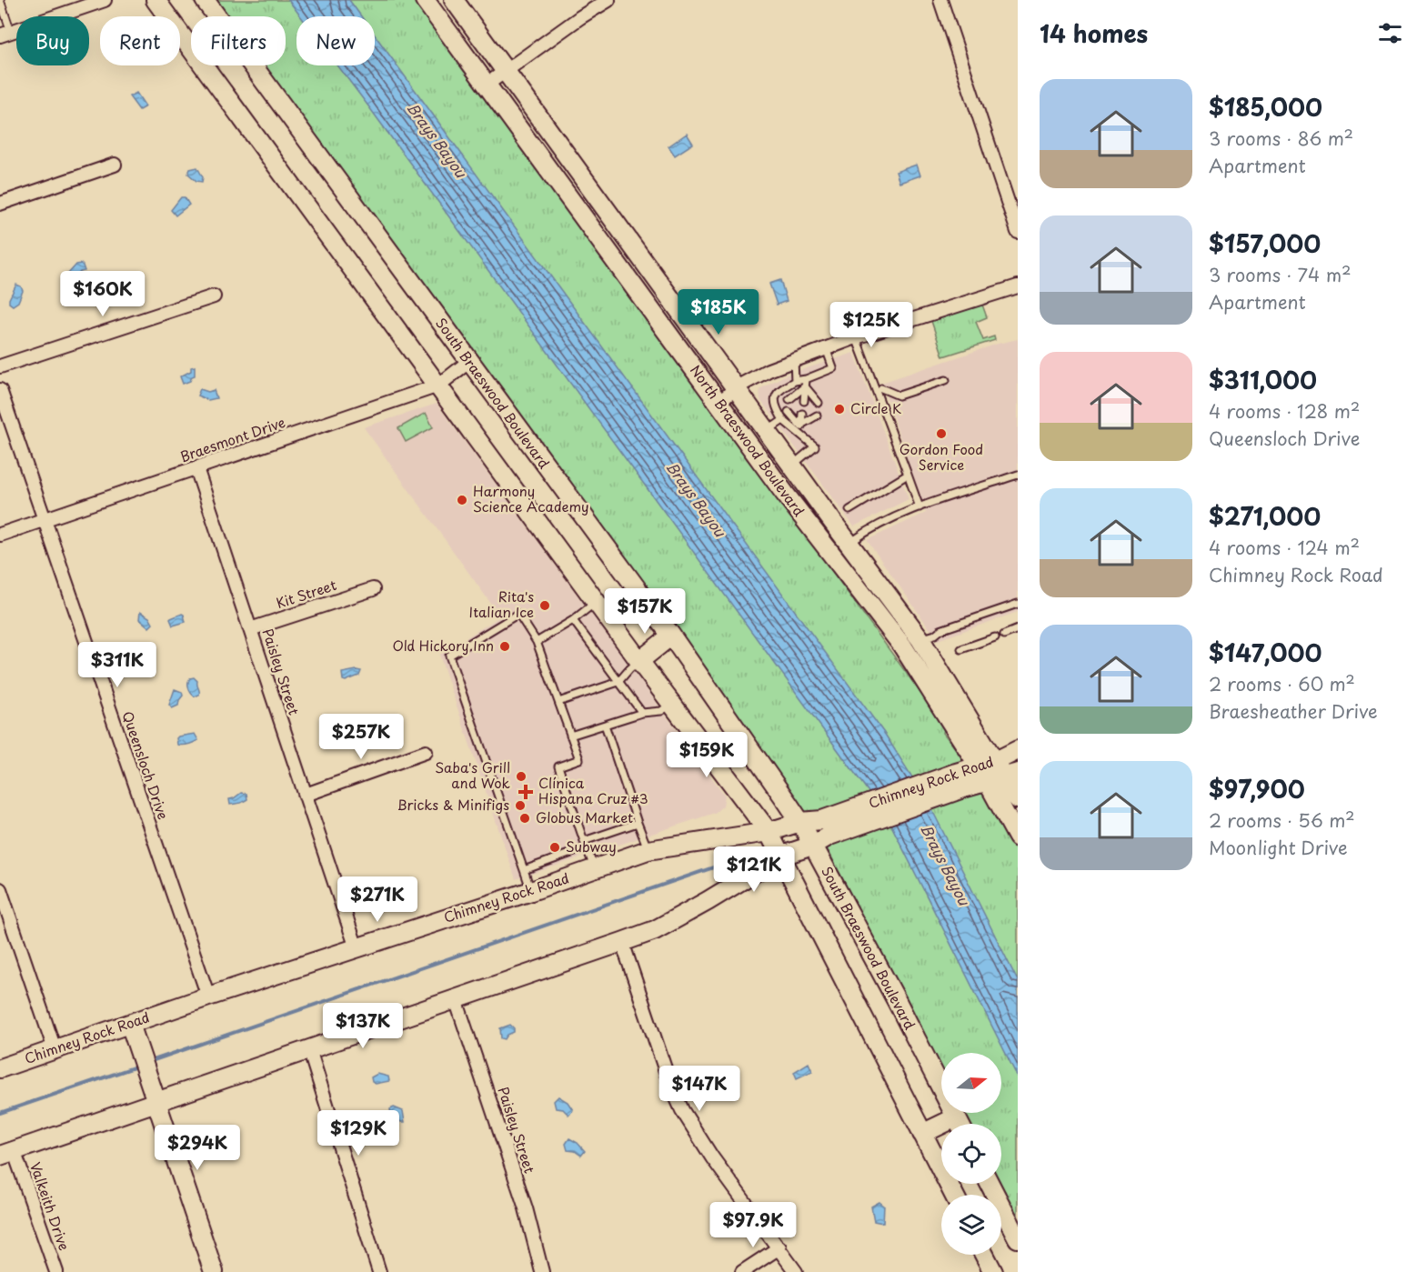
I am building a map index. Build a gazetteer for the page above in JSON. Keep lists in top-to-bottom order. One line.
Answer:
{"streets":{"main road":["South Braeswood Boulevard","North Braeswood Boulevard","Chimney Rock Road"],"street":["Braesmont Drive","Kit Street","Paisley Street","Queensloch Drive","Valkeith Drive"]},"crossings":[["South Braeswood Boulevard","Braesmont Drive"],["South Braeswood Boulevard","Chimney Rock Road"],["Braesmont Drive","Paisley Street"],["Braesmont Drive","Queensloch Drive"],["North Braeswood Boulevard","Chimney Rock Road"],["Kit Street","Paisley Street"],["Paisley Street","Chimney Rock Road"],["Queensloch Drive","Chimney Rock Road"]],"water":["Brays Bayou"],"places":{"other":["Circle K","Gordon Food Service","Harmony Science Academy","Rita's Italian Ice","Old Hickory Inn","Saba's Grill and Wok","Bricks & Minifigs","Globus Market","Subway"],"health":["Clínica Hispana Cruz #3"]},"north":"right","page":{"heading":"14 homes","chip":["Buy","Rent","Filters","New"],"list":[{"name":"$185,000","note":"3 rooms · 86 m² · Apartment"},{"name":"$157,000","note":"3 rooms · 74 m² · Apartment"},{"name":"$311,000","note":"4 rooms · 128 m² · Queensloch Drive"},{"name":"$271,000","note":"4 rooms · 124 m² · Chimney Rock Road"},{"name":"$147,000","note":"2 rooms · 60 m² · Braesheather Drive"},{"name":"$97,900","note":"2 rooms · 56 m² · Moonlight Drive"}],"price":["$160K","$185K","$125K","$157K","$311K","$257K","$159K","$121K","$271K","$137K","$147K","$129K","$294K","$97.9K"]}}
